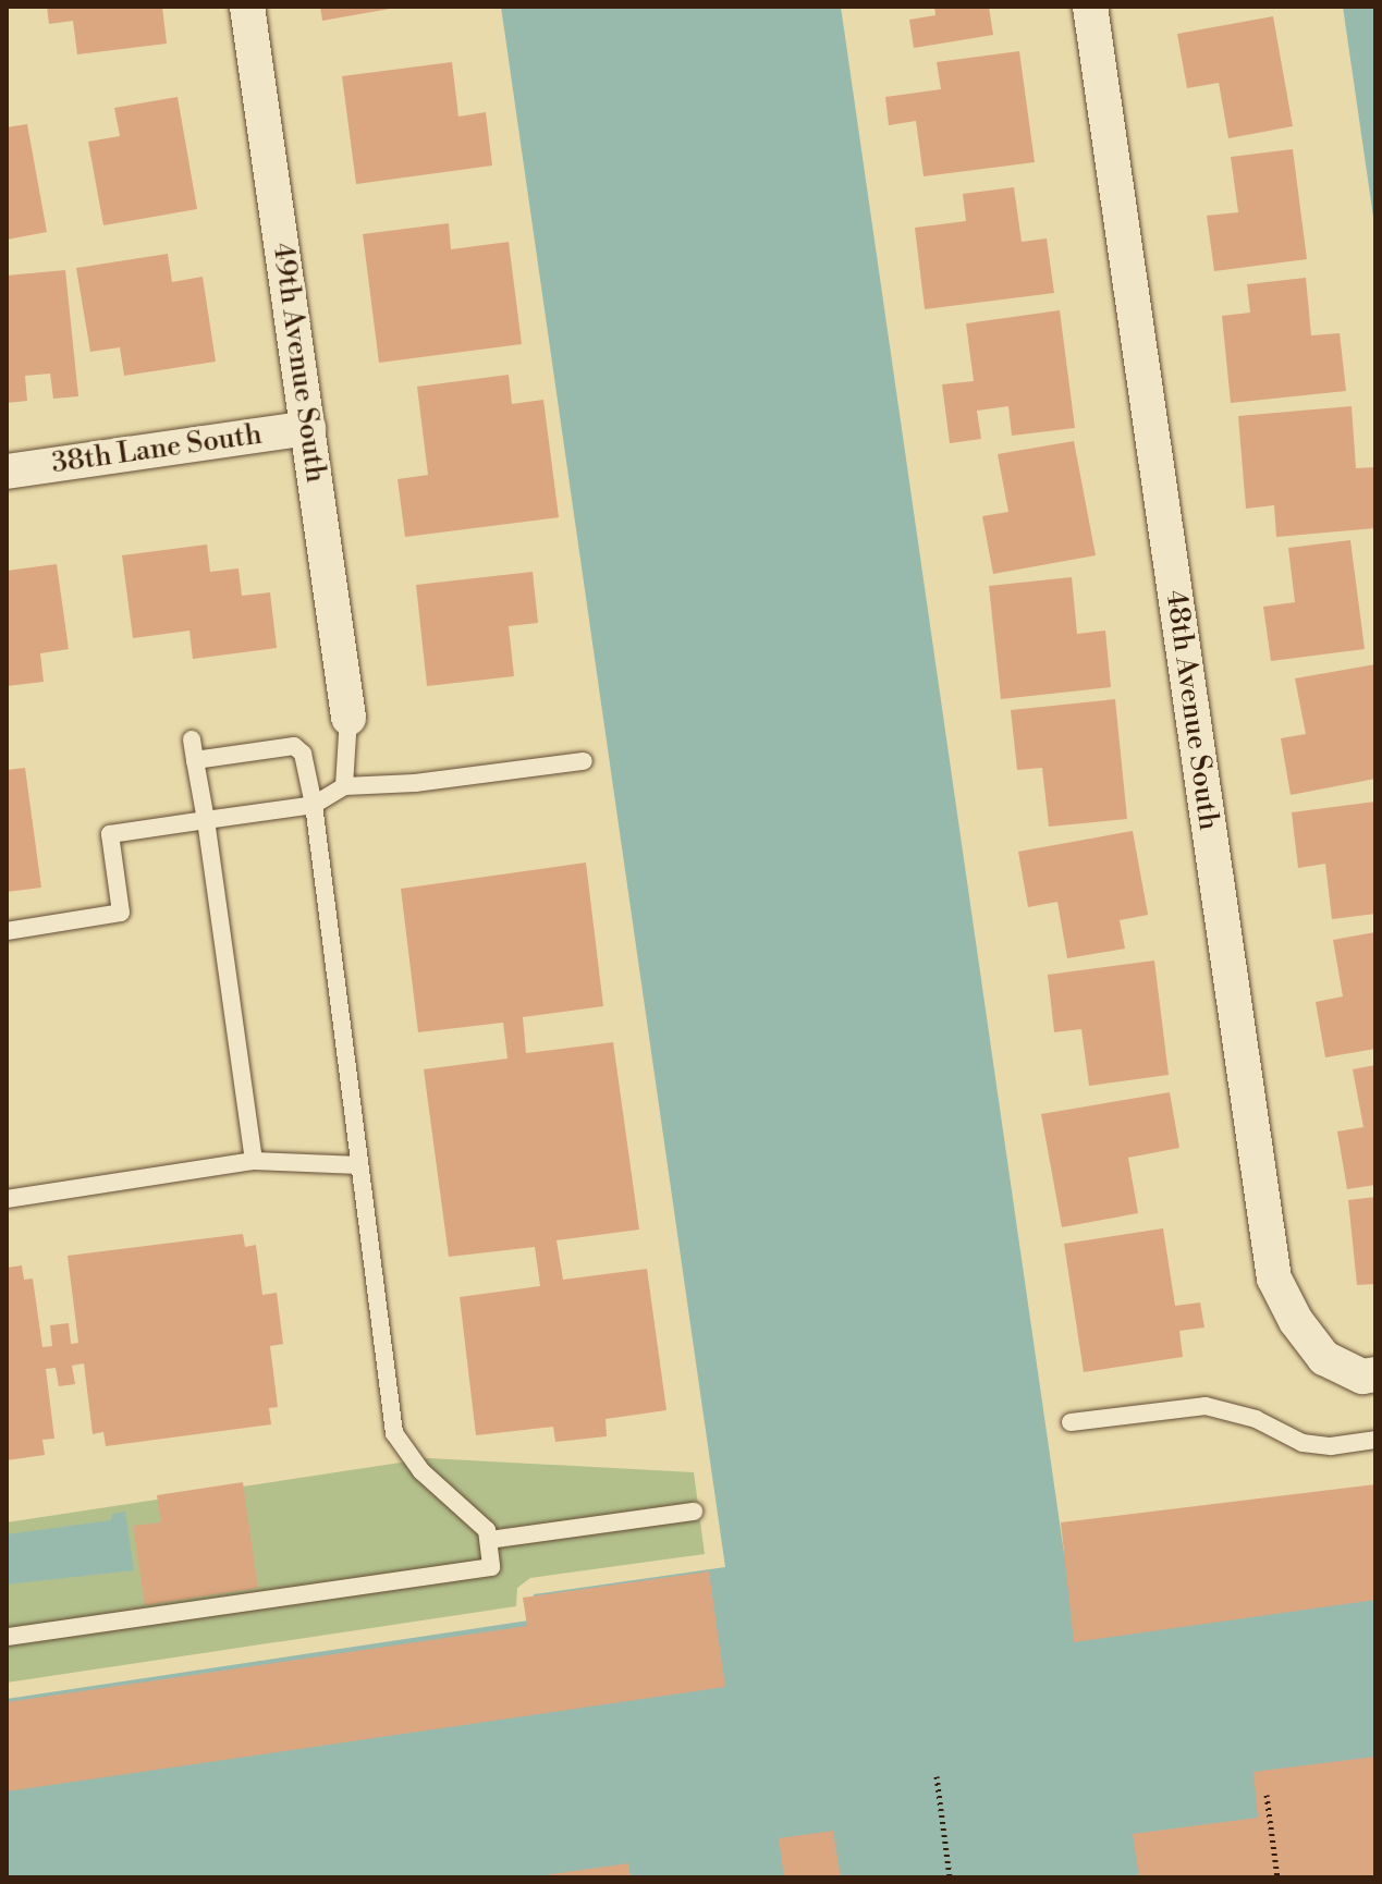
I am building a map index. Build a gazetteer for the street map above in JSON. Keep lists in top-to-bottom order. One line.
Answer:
{"streets":{"street":["49th Avenue South","38th Lane South","48th Avenue South"]},"crossings":[["49th Avenue South","38th Lane South"]]}
